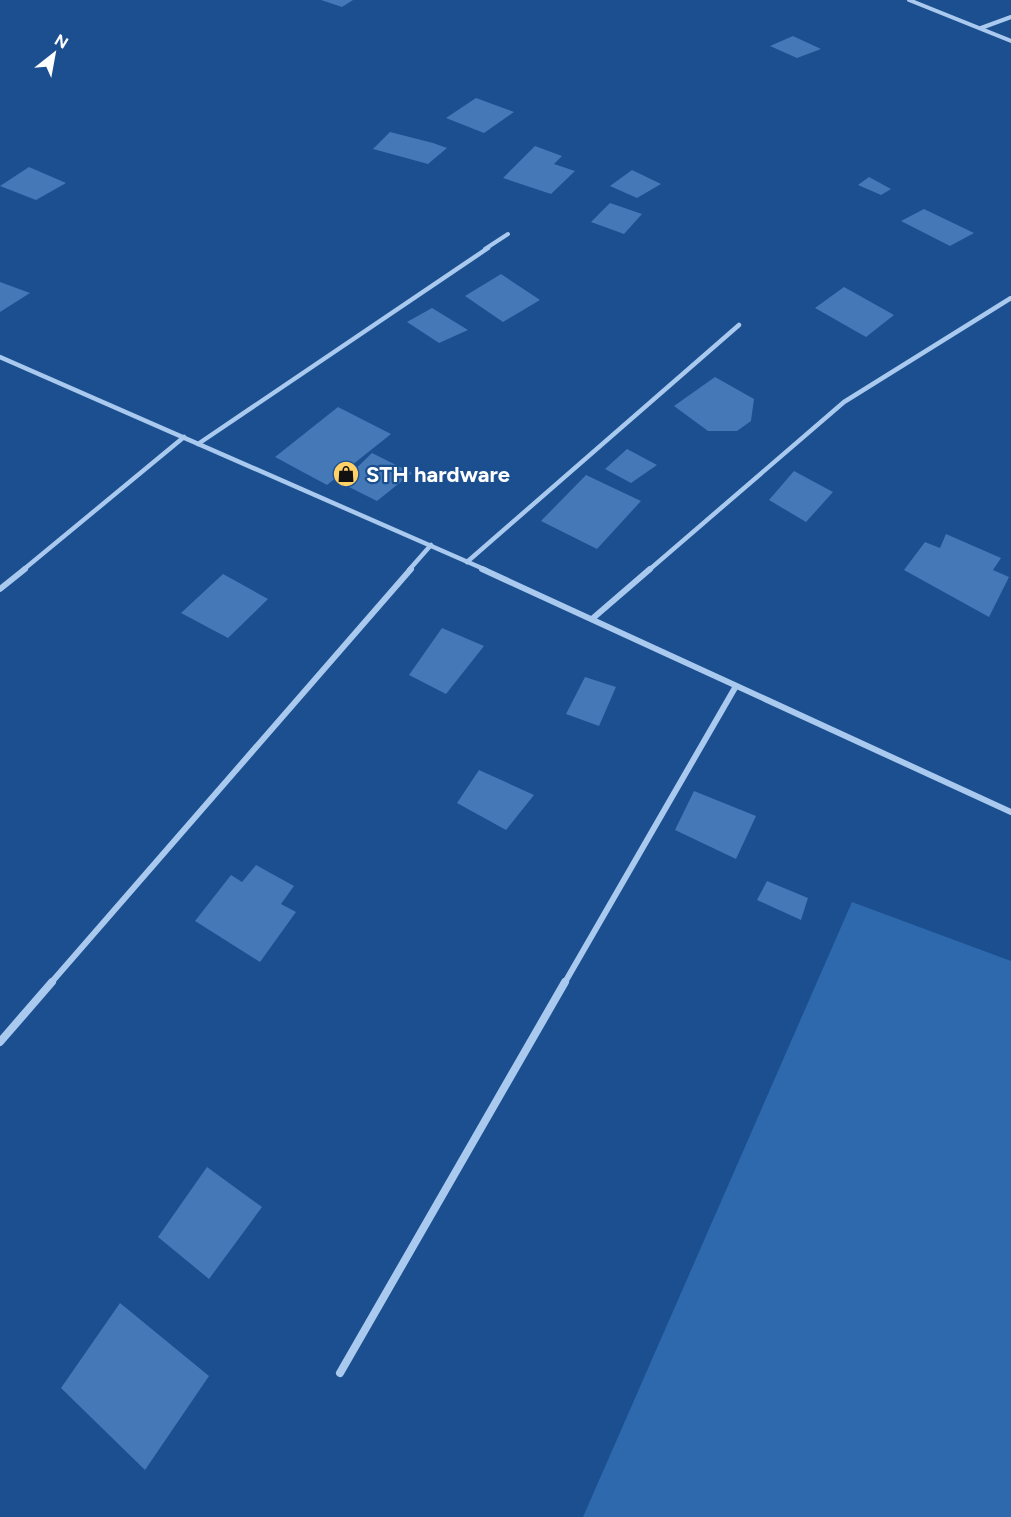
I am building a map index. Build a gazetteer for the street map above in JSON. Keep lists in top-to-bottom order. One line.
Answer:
{"places":{"shop":["STH hardware"]},"north":"top right"}
